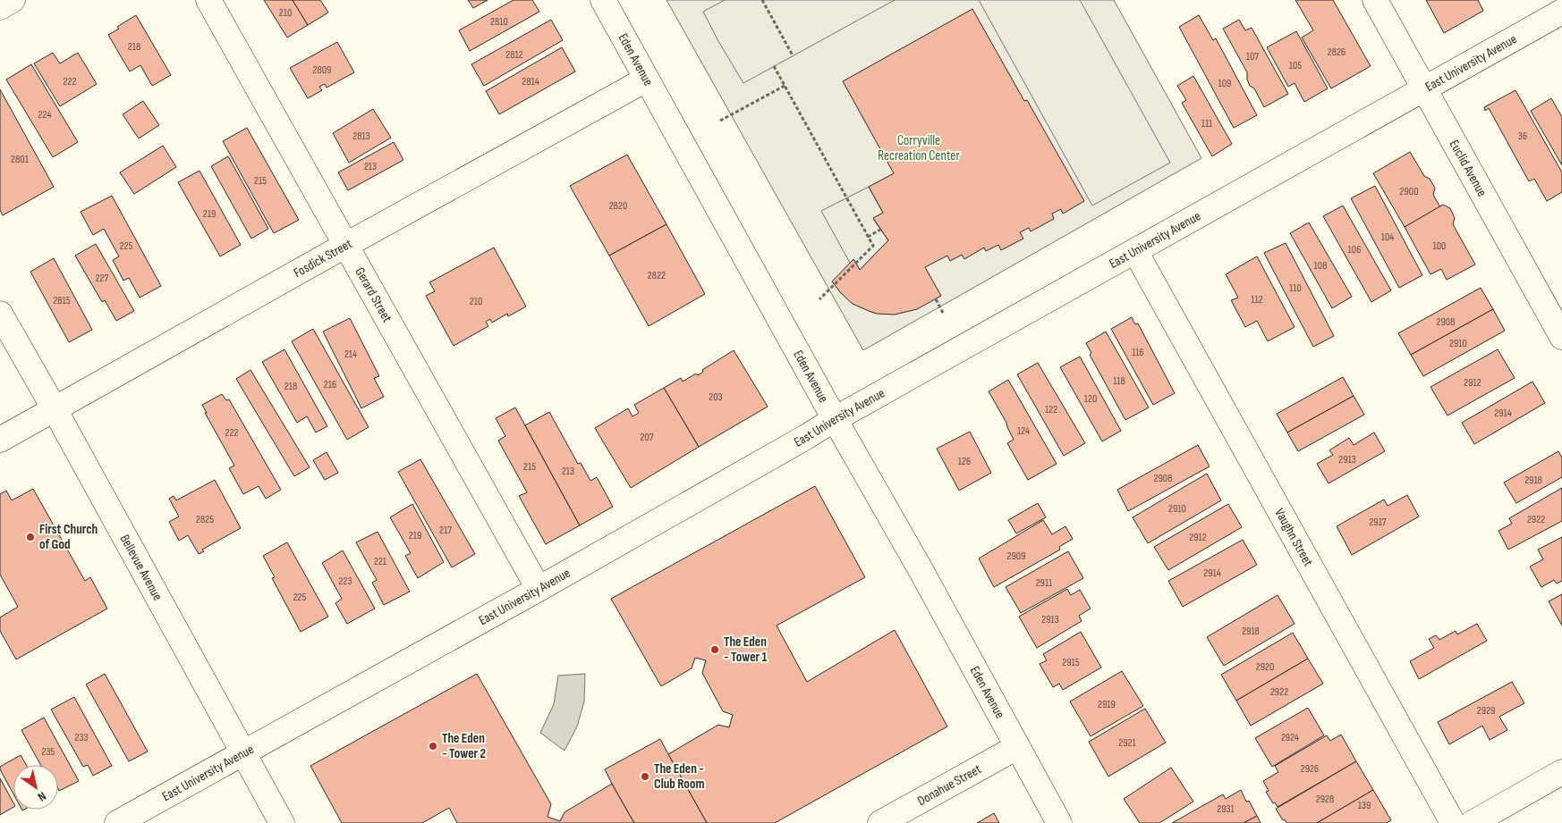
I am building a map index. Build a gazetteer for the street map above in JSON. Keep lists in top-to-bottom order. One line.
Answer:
{"streets":{"street":["Eden Avenue","East University Avenue","Euclid Avenue","Fosdick Street","Gerard Street","Vaughn Street","Bellevue Avenue","Donahue Street"]},"crossings":[["Eden Avenue","East University Avenue"],["Eden Avenue","Fosdick Street"],["Eden Avenue","Donahue Street"],["East University Avenue","Euclid Avenue"],["East University Avenue","Gerard Street"],["East University Avenue","Vaughn Street"],["East University Avenue","Bellevue Avenue"],["Fosdick Street","Gerard Street"],["Fosdick Street","Bellevue Avenue"]],"parks":["Corryville Recreation Center"],"places":["First Church of God","The Eden - Tower 1","The Eden - Tower 2","The Eden - Club Room"],"house_numbers":["210","2810","218","2826","2812","107","105","2809","222","2814","109","224","111","2813","36","2801","213","215","2900","2820","219","104","225","100","106","108","2822","227","110","112","2815","210","2908","2910","116","214","118","2912","216","218","203","120","122","2914","124","222","207","2913","126","215","213","2908","2918","2910","2825","2922","2917","217","219","2912","2909","221","2914","223","2911","225","2913","2918","2915","2920","2922","2919","2929","233","2924","2921","235","2926","2928","139","2931"],"north":"bottom right"}
